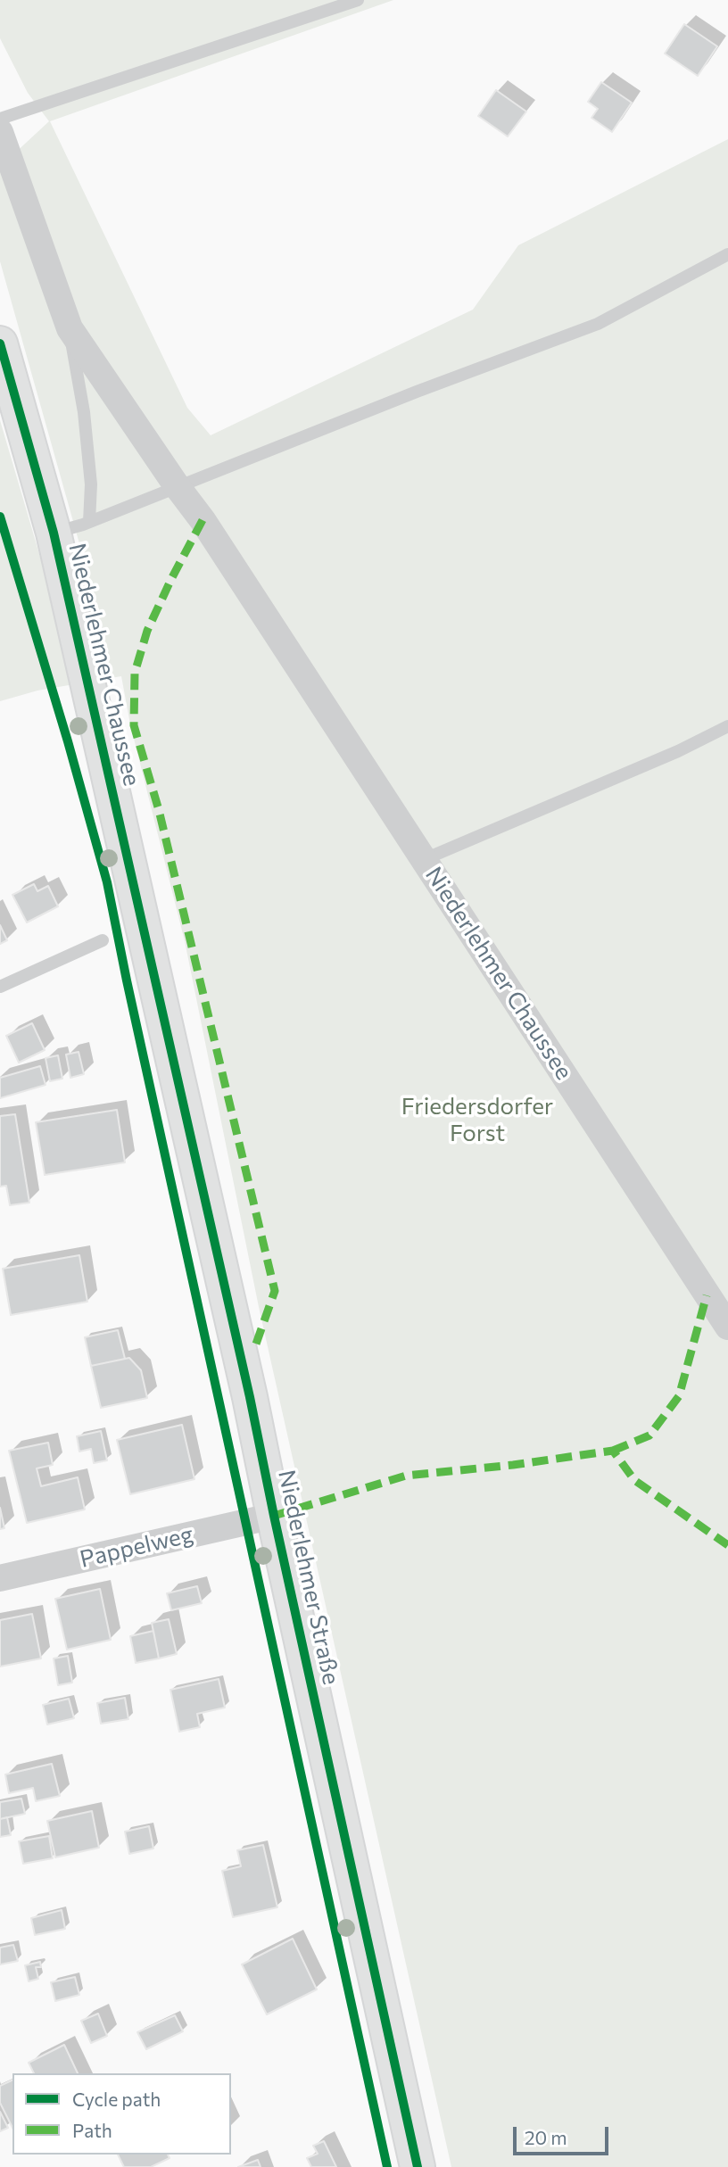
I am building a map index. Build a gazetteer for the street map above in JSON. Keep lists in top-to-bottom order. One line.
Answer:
{"streets":{"main road":["Niederlehmer Chaussee","Niederlehmer Straße"],"street":["Pappelweg"]},"crossings":[["Niederlehmer Chaussee","Niederlehmer Straße"],["Pappelweg","Niederlehmer Straße"]],"parks":["Friedersdorfer Forst"],"legend":["Cycle path","Path"],"scale_bar":"20 m"}
